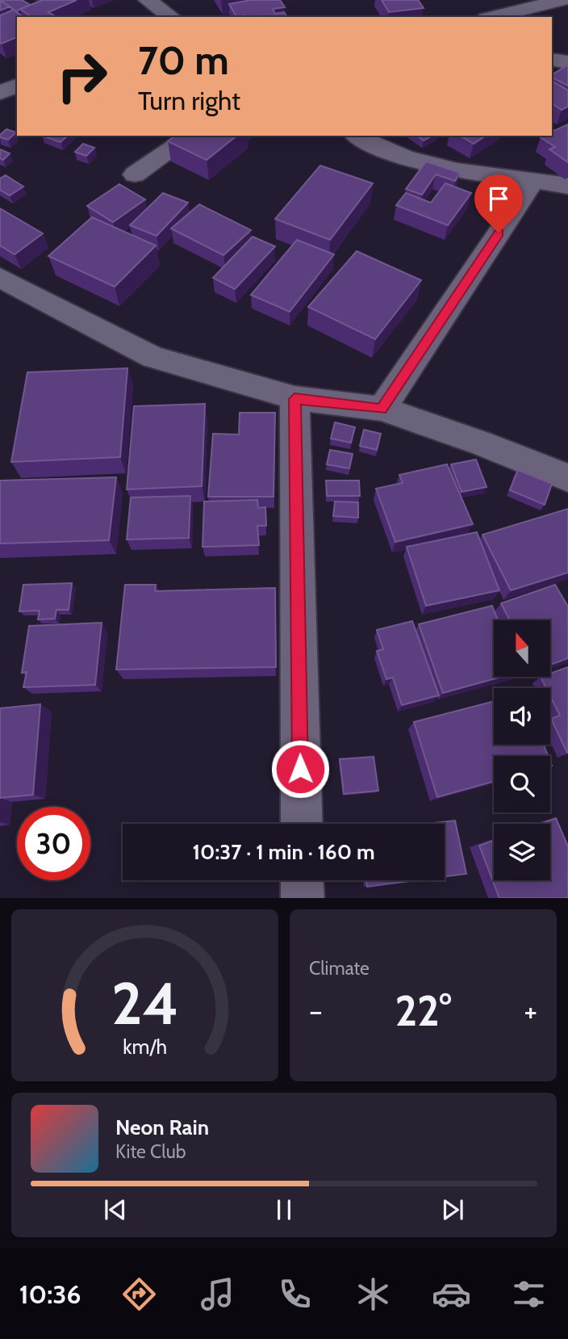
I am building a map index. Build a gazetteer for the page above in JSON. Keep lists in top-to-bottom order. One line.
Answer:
{"north":"top","page":{"turn":["70 m","Turn right"],"limit":"30","trip":"10:37 · 1 min · 160 m","tile":"Climate","heat":["−","22°","+"],"song":["Neon Rain","Kite Club"],"tabs":"10:36","gauge":["24","km/h"]}}
